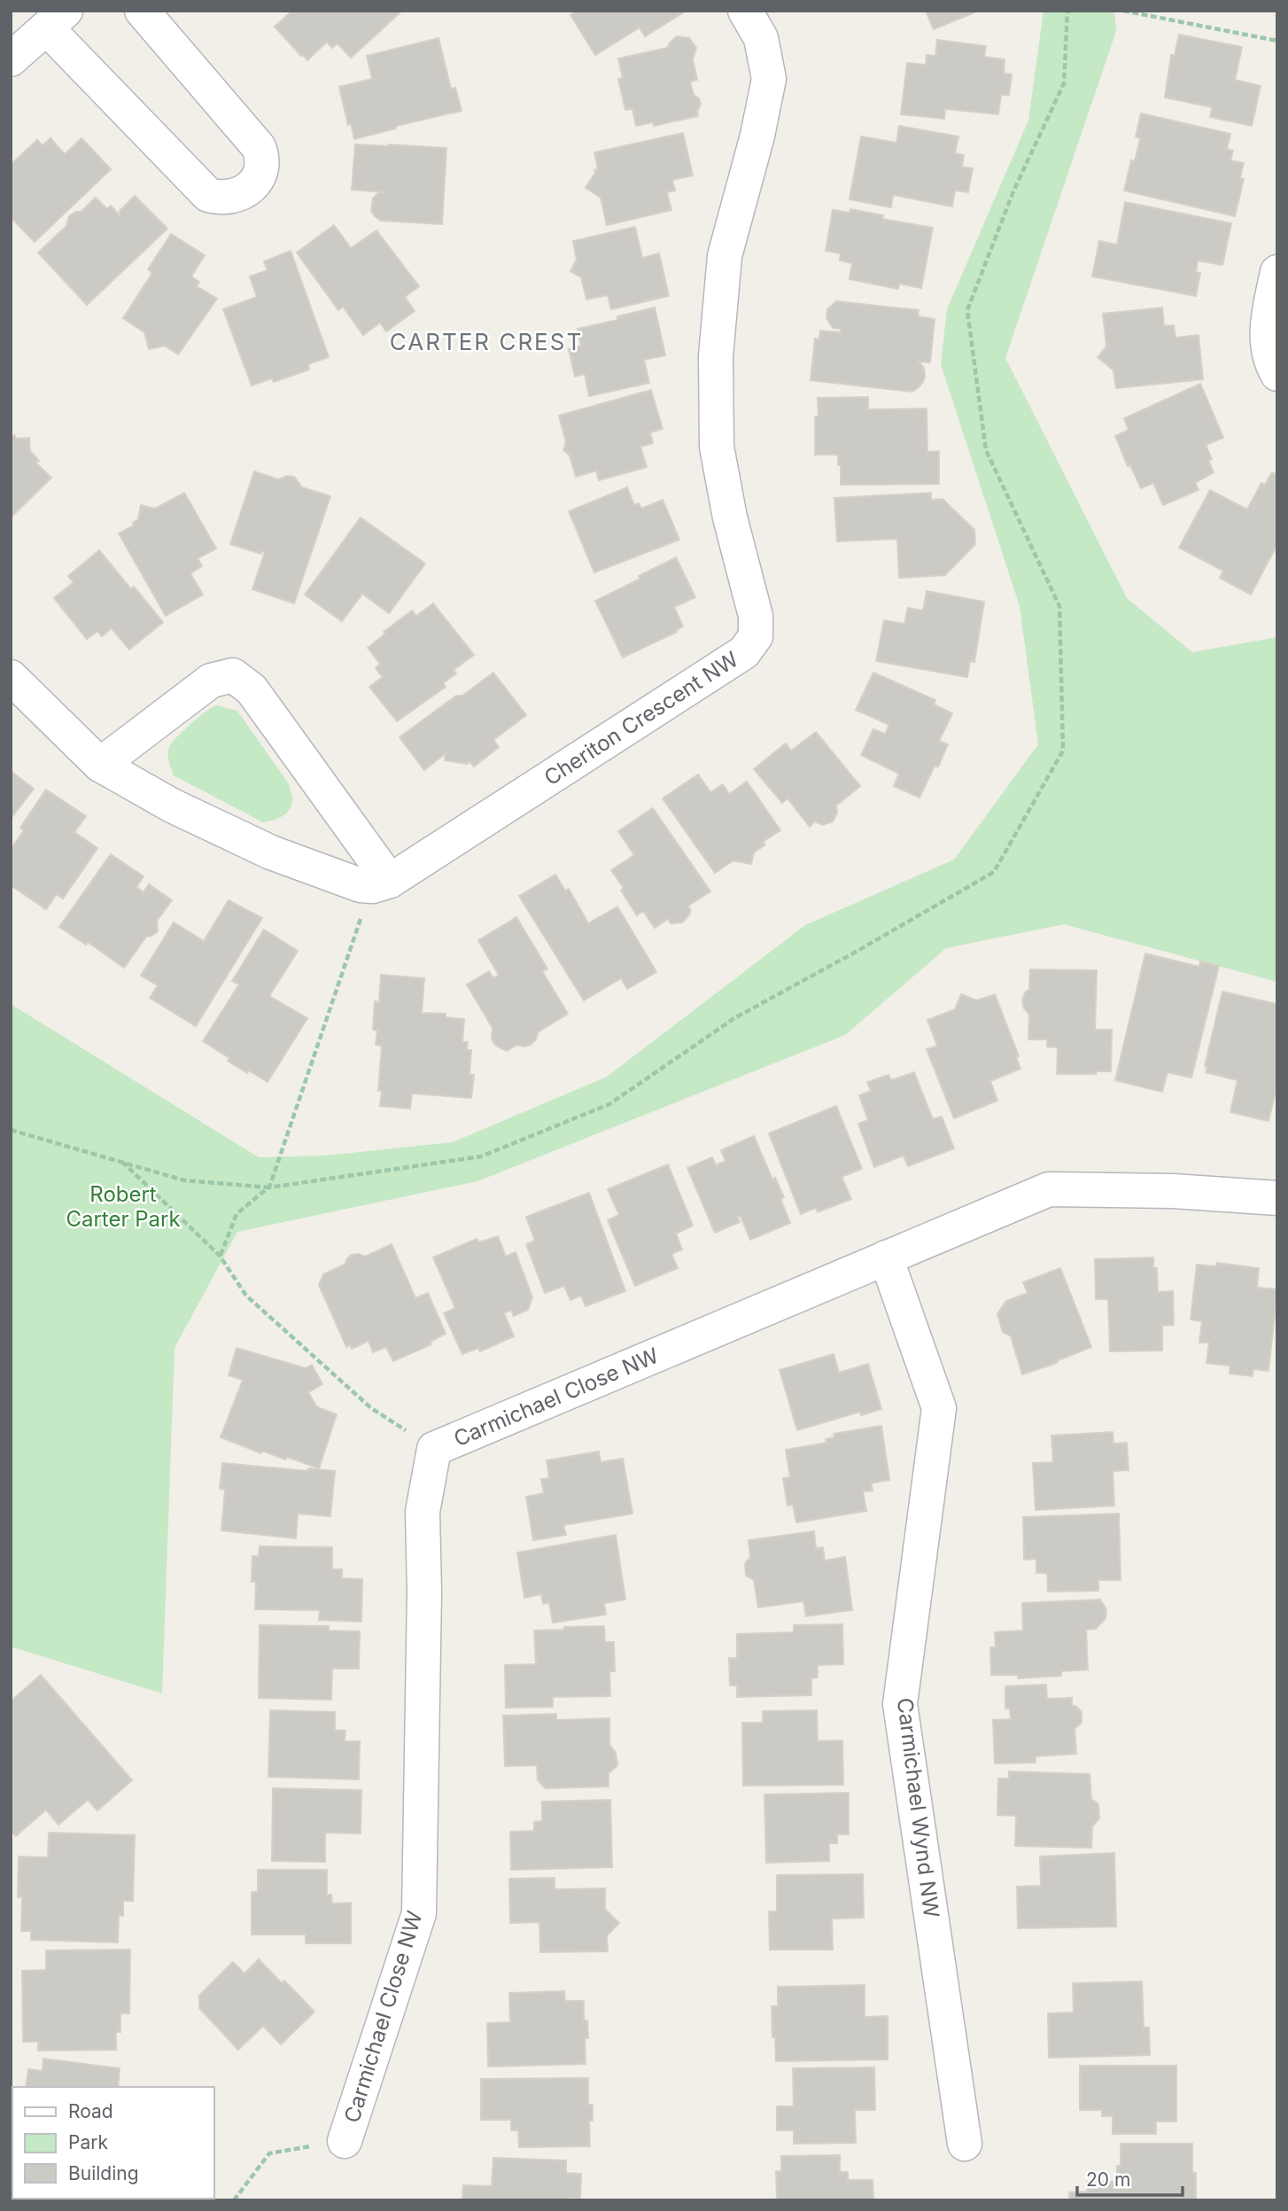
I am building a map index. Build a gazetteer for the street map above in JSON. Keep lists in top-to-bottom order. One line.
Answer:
{"streets":{"street":["Cheriton Crescent NW","Carmichael Close NW","Carmichael Wynd NW"]},"crossings":[["Carmichael Close NW","Carmichael Wynd NW"]],"districts":["CARTER CREST"],"parks":["Robert Carter Park"],"legend":["Road","Park","Building"],"scale_bar":"20 m"}
